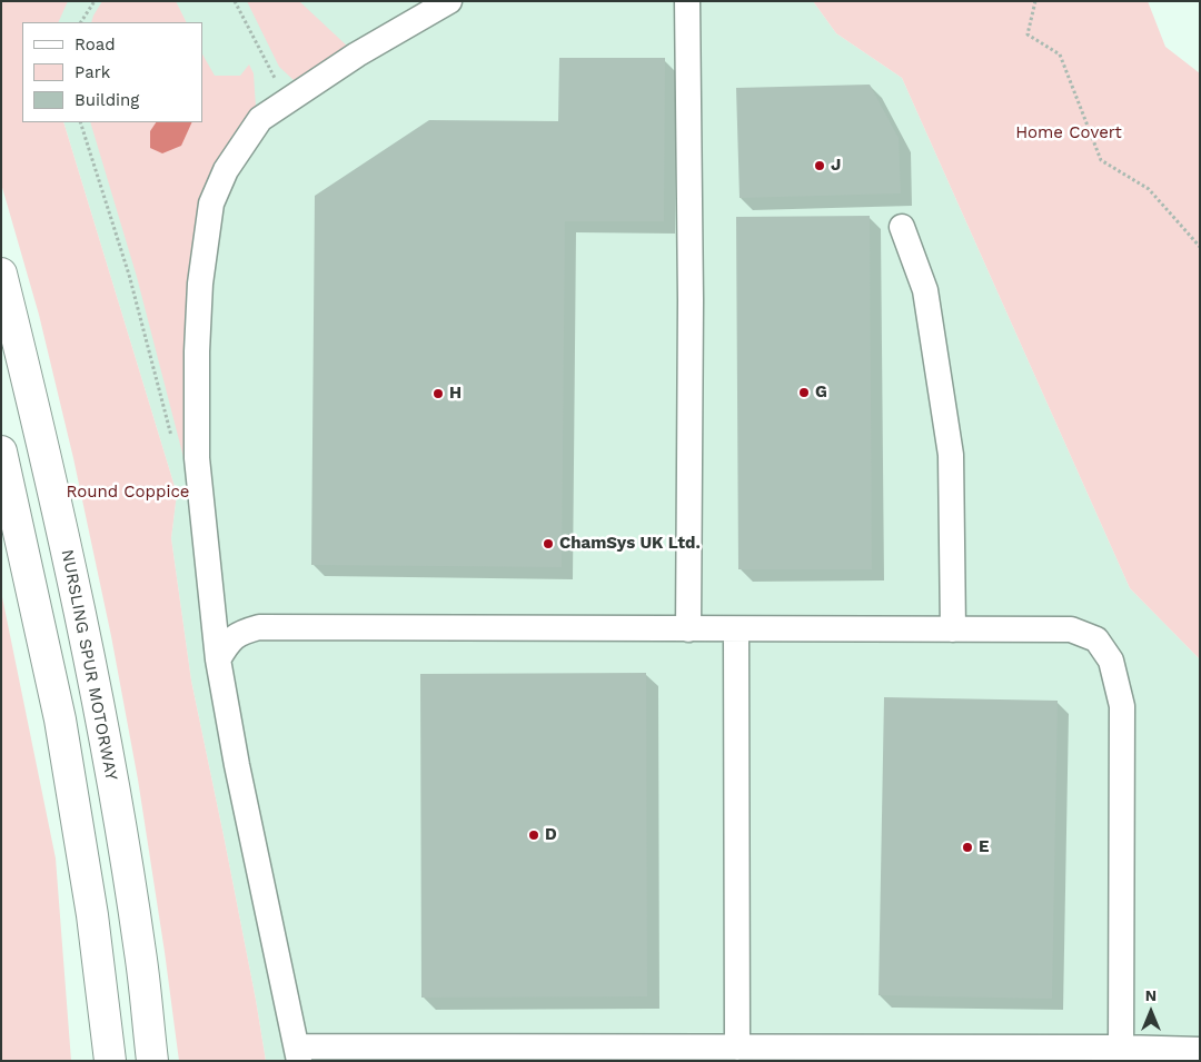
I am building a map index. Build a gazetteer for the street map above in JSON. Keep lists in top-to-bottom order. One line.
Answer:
{"streets":{"highway":["NURSLING SPUR MOTORWAY"]},"parks":["Home Covert","Round Coppice"],"places":["J","G","H","ChamSys UK Ltd.","D","E"],"legend":["Road","Park","Building"],"north":"top"}
